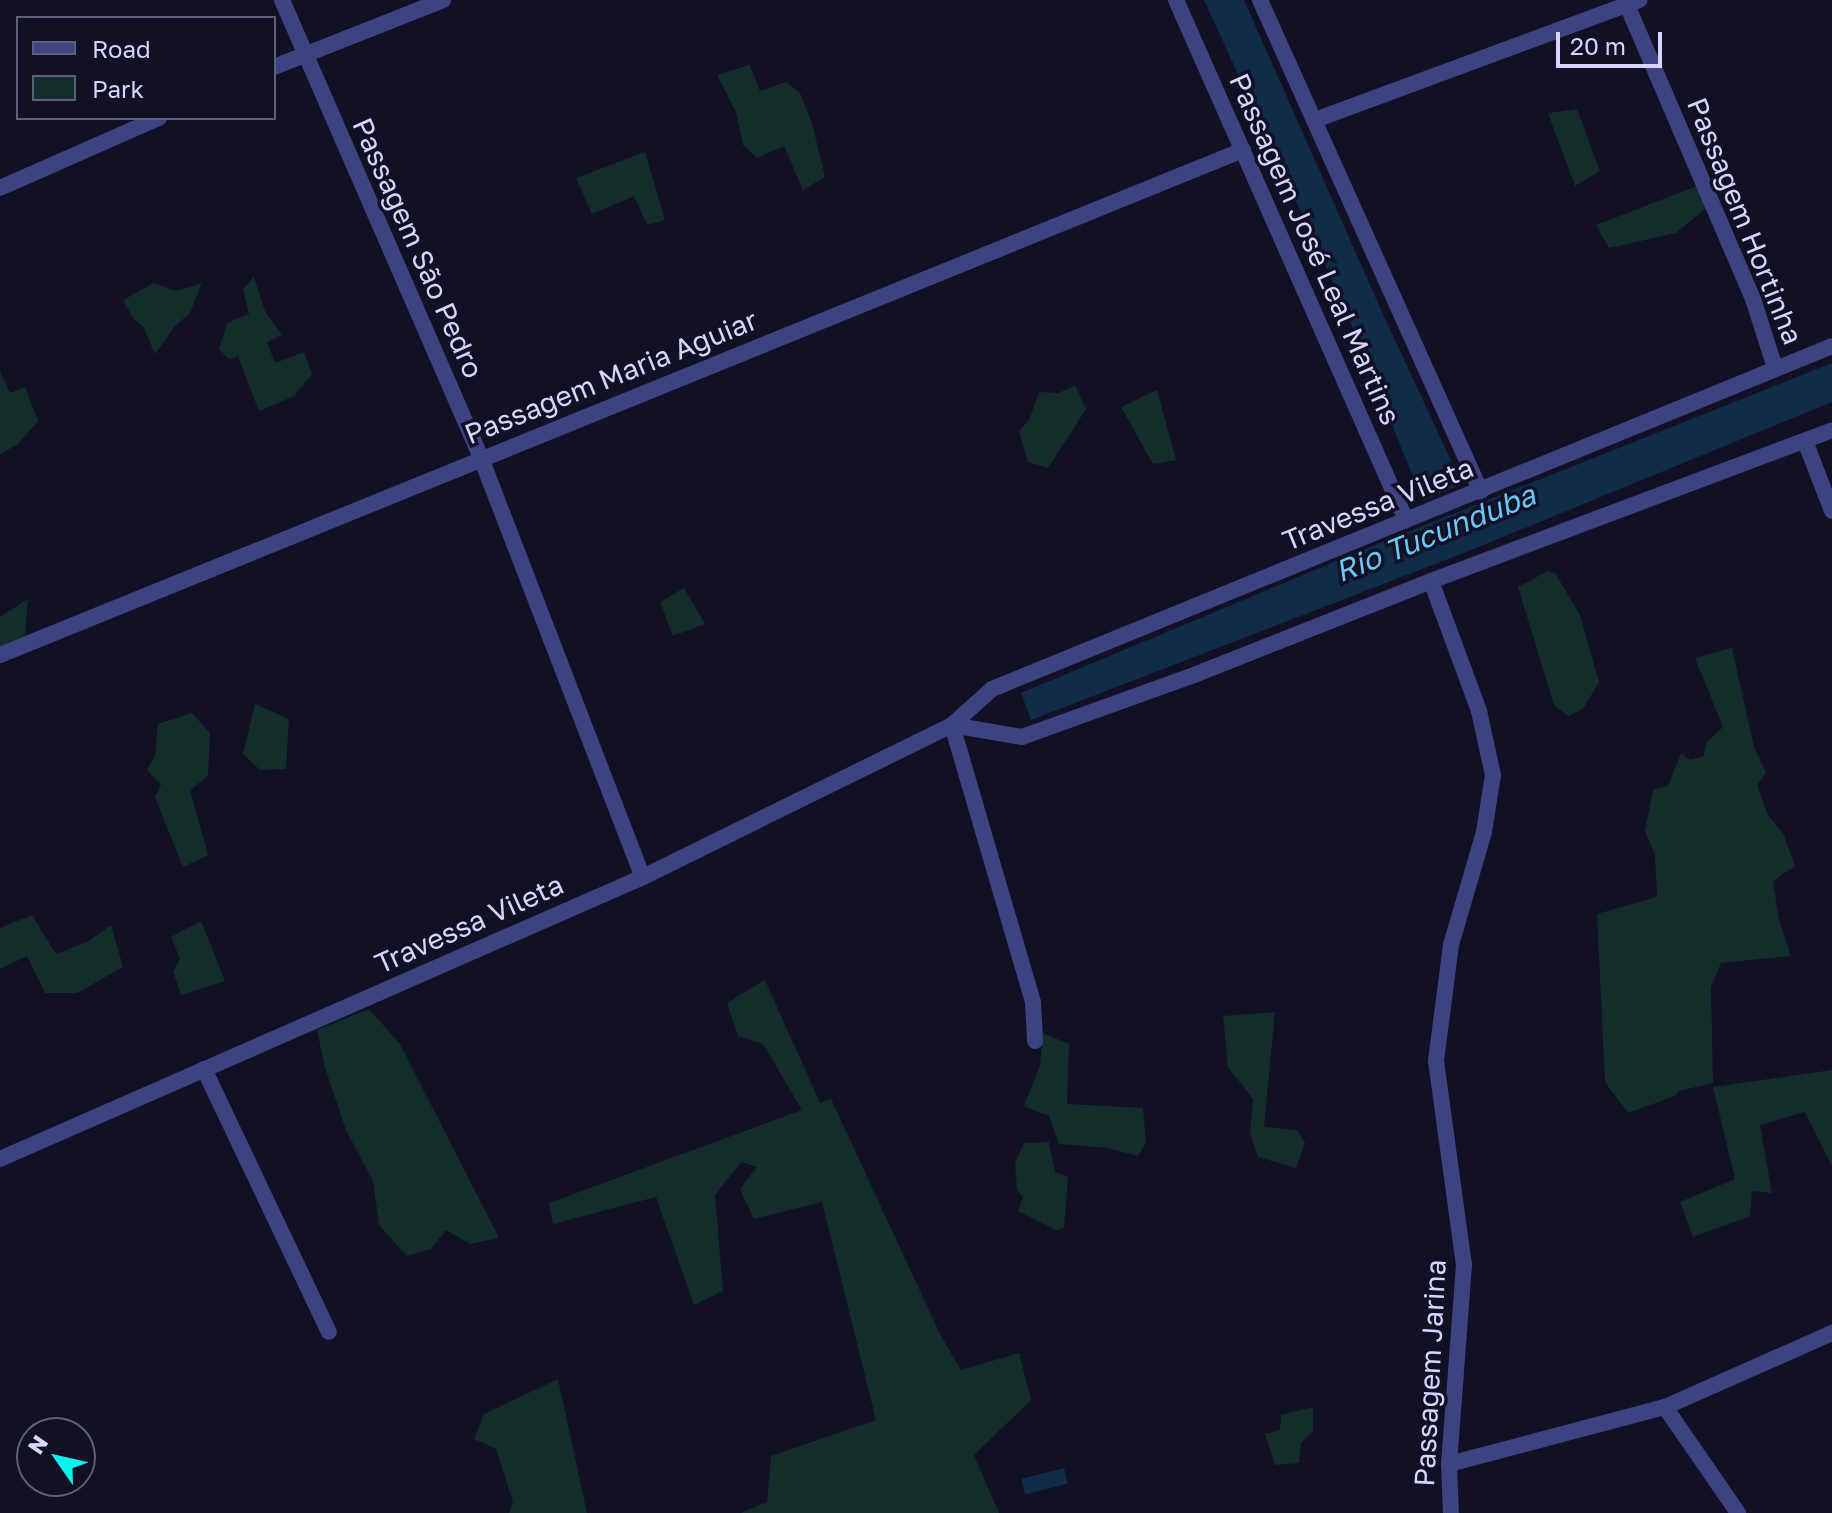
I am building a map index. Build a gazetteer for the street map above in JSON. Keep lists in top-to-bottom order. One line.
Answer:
{"streets":{"street":["Passagem Hortinha","Passagem São Pedro","Passagem José Leal Martins","Passagem Maria Aguiar","Travessa Vileta","Passagem Jarina"]},"crossings":[["Passagem Hortinha","Travessa Vileta"],["Passagem São Pedro","Passagem Maria Aguiar"],["Passagem São Pedro","Travessa Vileta"],["Passagem José Leal Martins","Passagem Maria Aguiar"],["Passagem José Leal Martins","Travessa Vileta"]],"water":["Rio Tucunduba"],"legend":["Road","Park"],"scale_bar":"20 m","north":"top left"}
